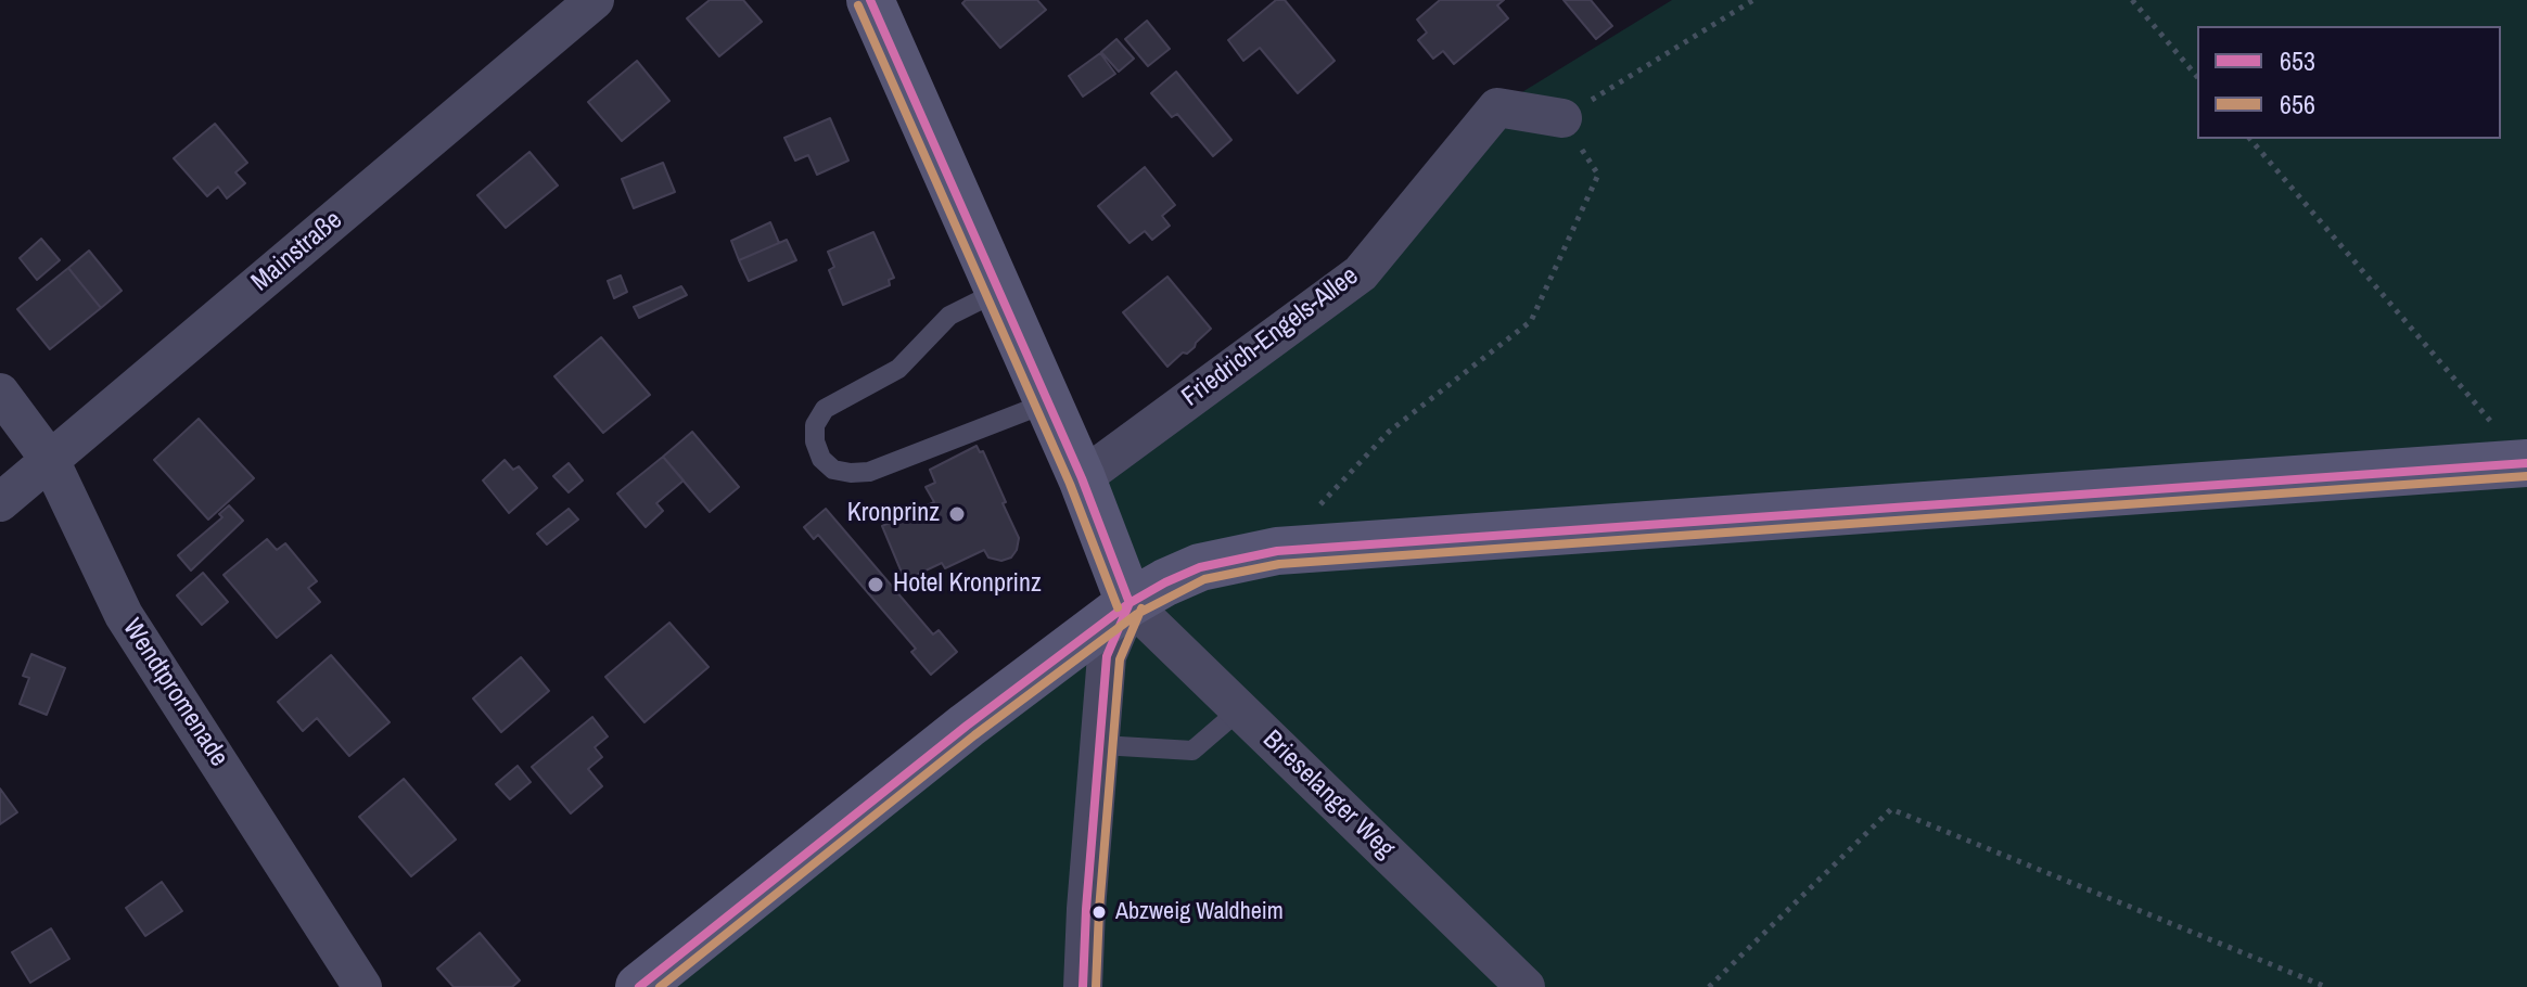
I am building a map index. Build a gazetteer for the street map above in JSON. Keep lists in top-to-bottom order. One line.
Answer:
{"streets":{"street":["Mainstraße","Friedrich-Engels-Allee","Wendtpromenade","Brieselanger Weg"]},"crossings":[["Mainstraße","Wendtpromenade"]],"places":["Kronprinz","Hotel Kronprinz","Abzweig Waldheim"],"lines":["transit line 653","transit line 656"],"legend":["653","656"]}
